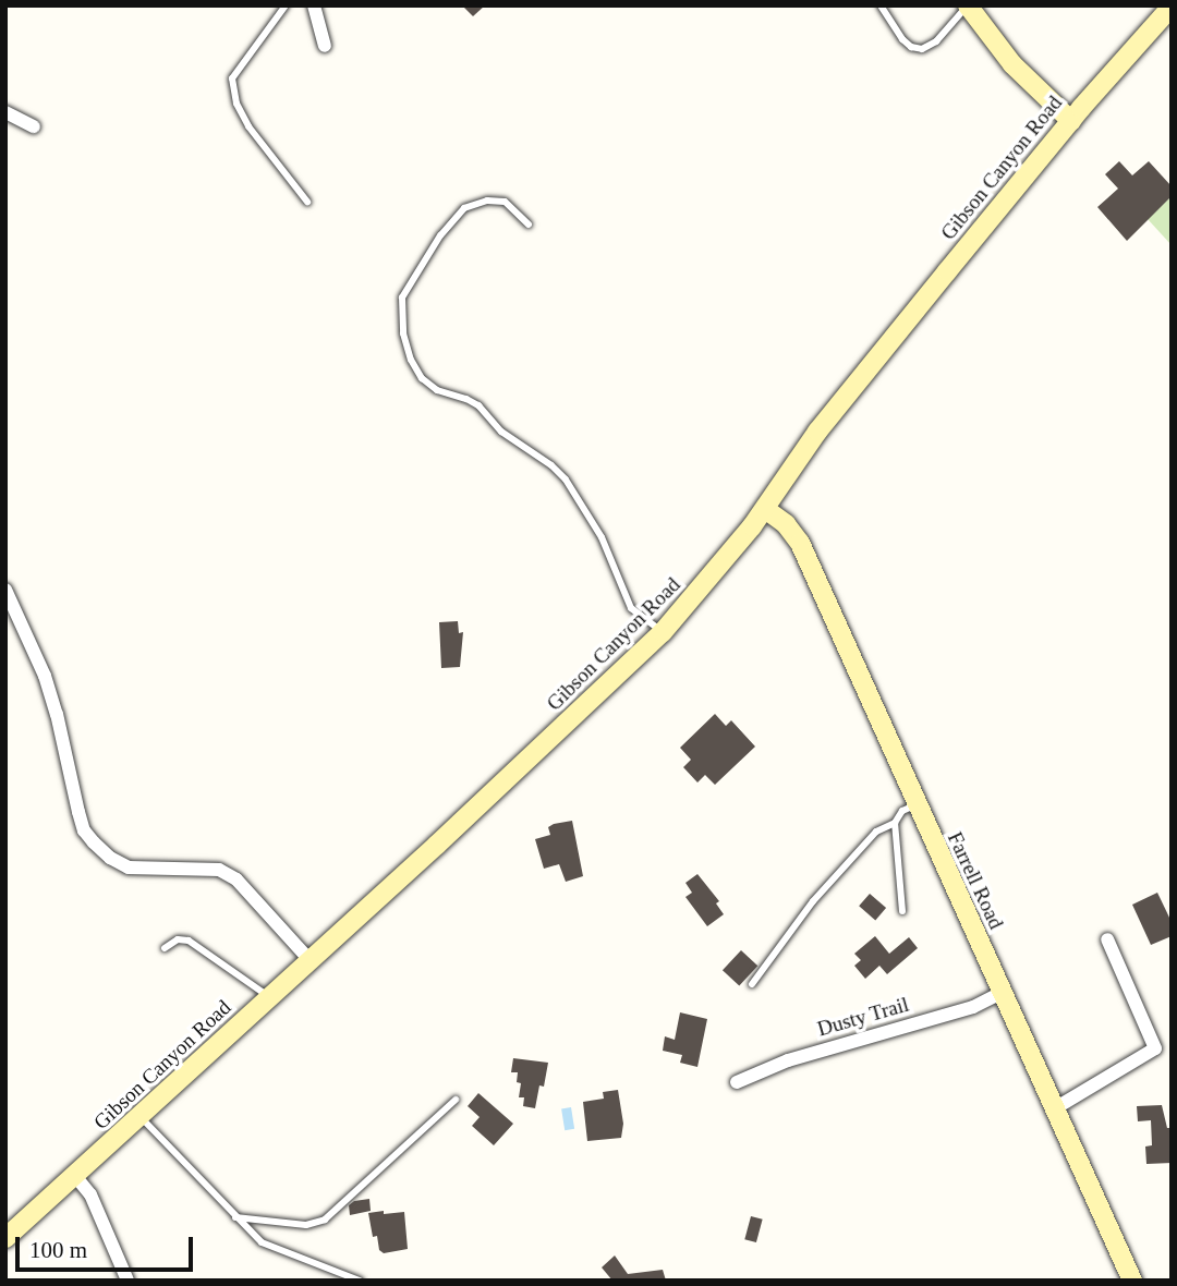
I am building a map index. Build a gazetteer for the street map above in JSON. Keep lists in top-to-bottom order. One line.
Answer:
{"streets":{"main road":["Gibson Canyon Road","Farrell Road"],"street":["Dusty Trail"]},"crossings":[["Gibson Canyon Road","Farrell Road"],["Farrell Road","Dusty Trail"]],"scale_bar":"100 m"}
